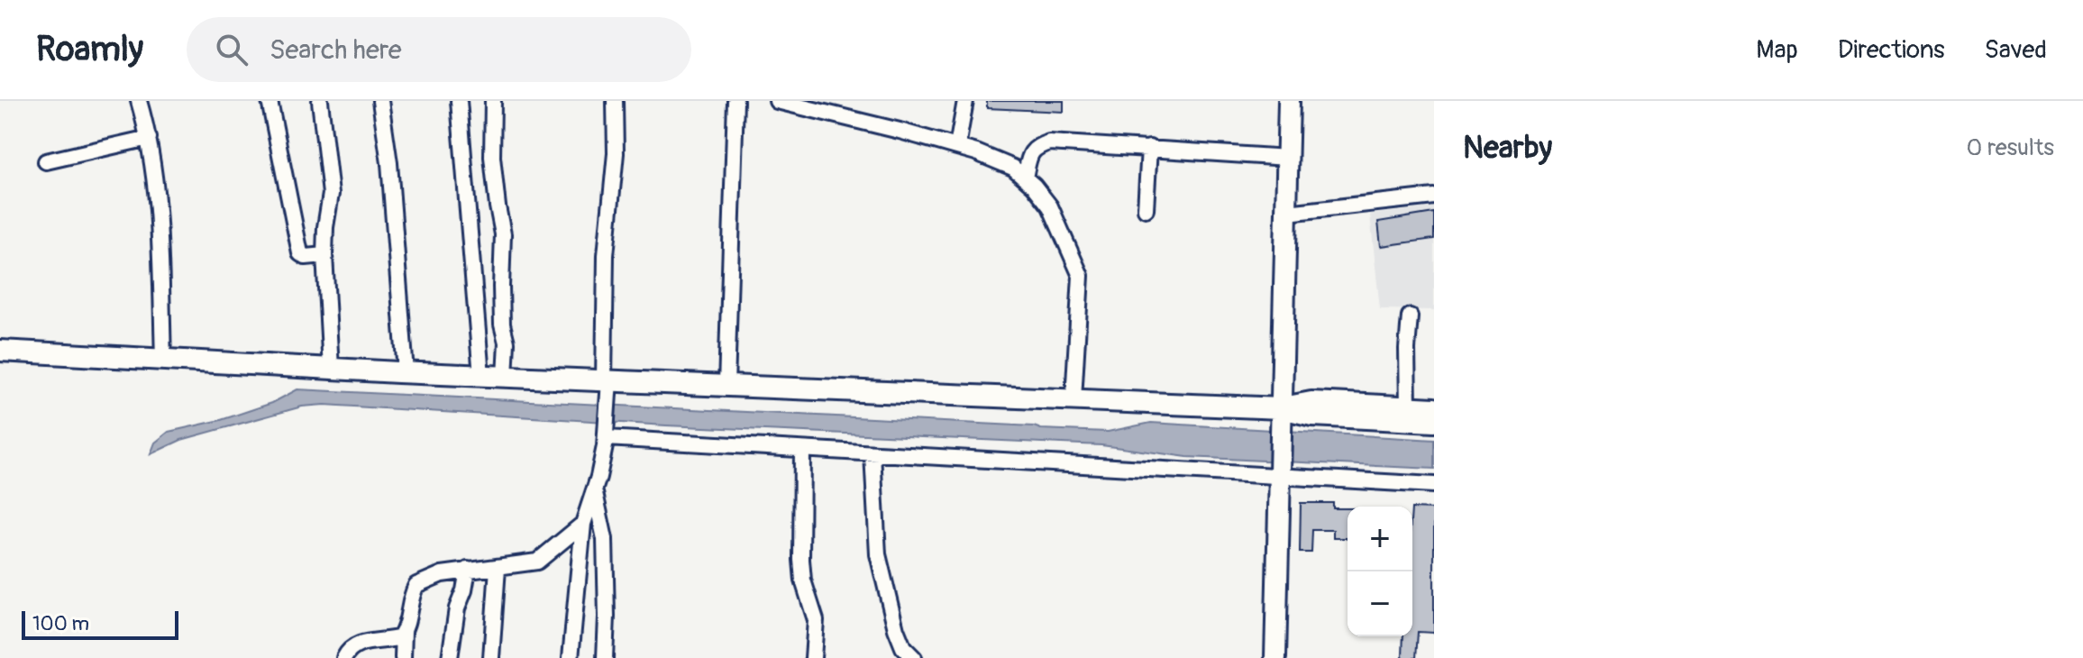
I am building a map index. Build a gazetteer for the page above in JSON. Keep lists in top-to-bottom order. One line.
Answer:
{"scale_bar":"100 m","page":{"header":"Roamly","search":"Search here","nav":["Map","Directions","Saved"],"heading":["Nearby","0 results"],"map_buttons":["+","−"],"scale":"100 m"}}
